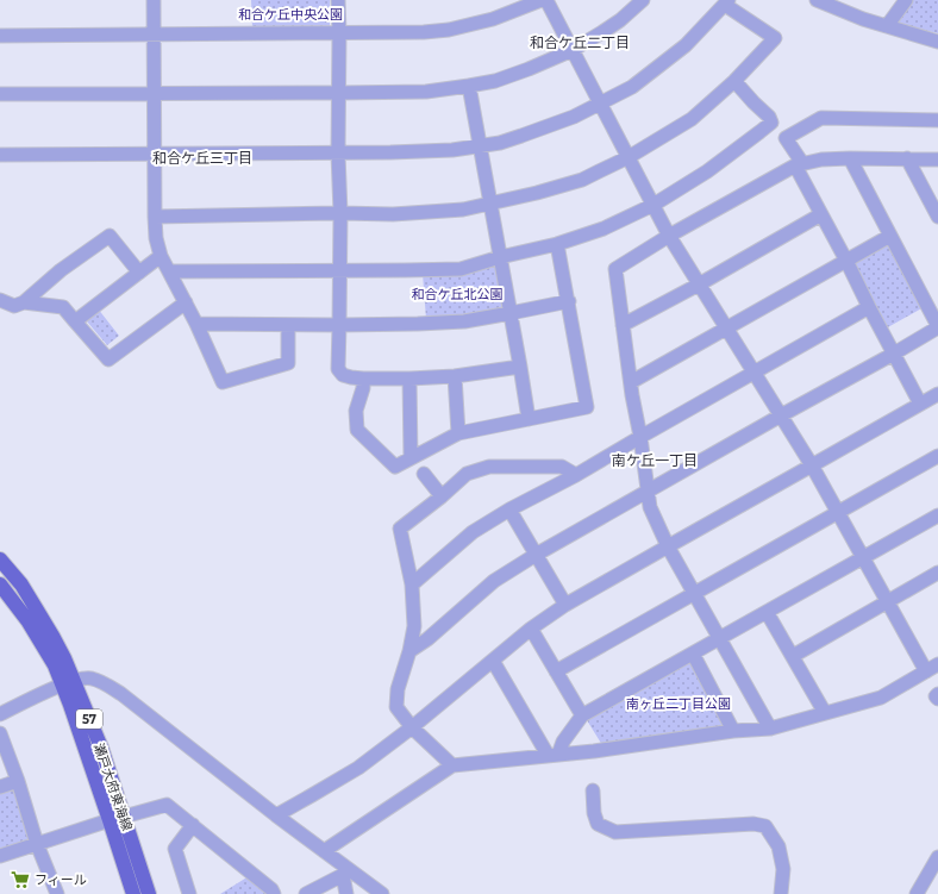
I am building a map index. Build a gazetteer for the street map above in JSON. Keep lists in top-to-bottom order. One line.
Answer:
{"streets":{"main road":["57","瀬戸大府東海線"]},"districts":["和合ケ丘二丁目","和合ケ丘三丁目","南ケ丘一丁目"],"parks":["和合ケ丘中央公園","和合ケ丘北公園","南ヶ丘二丁目公園"],"places":{"supermarket":["フィール"]}}
